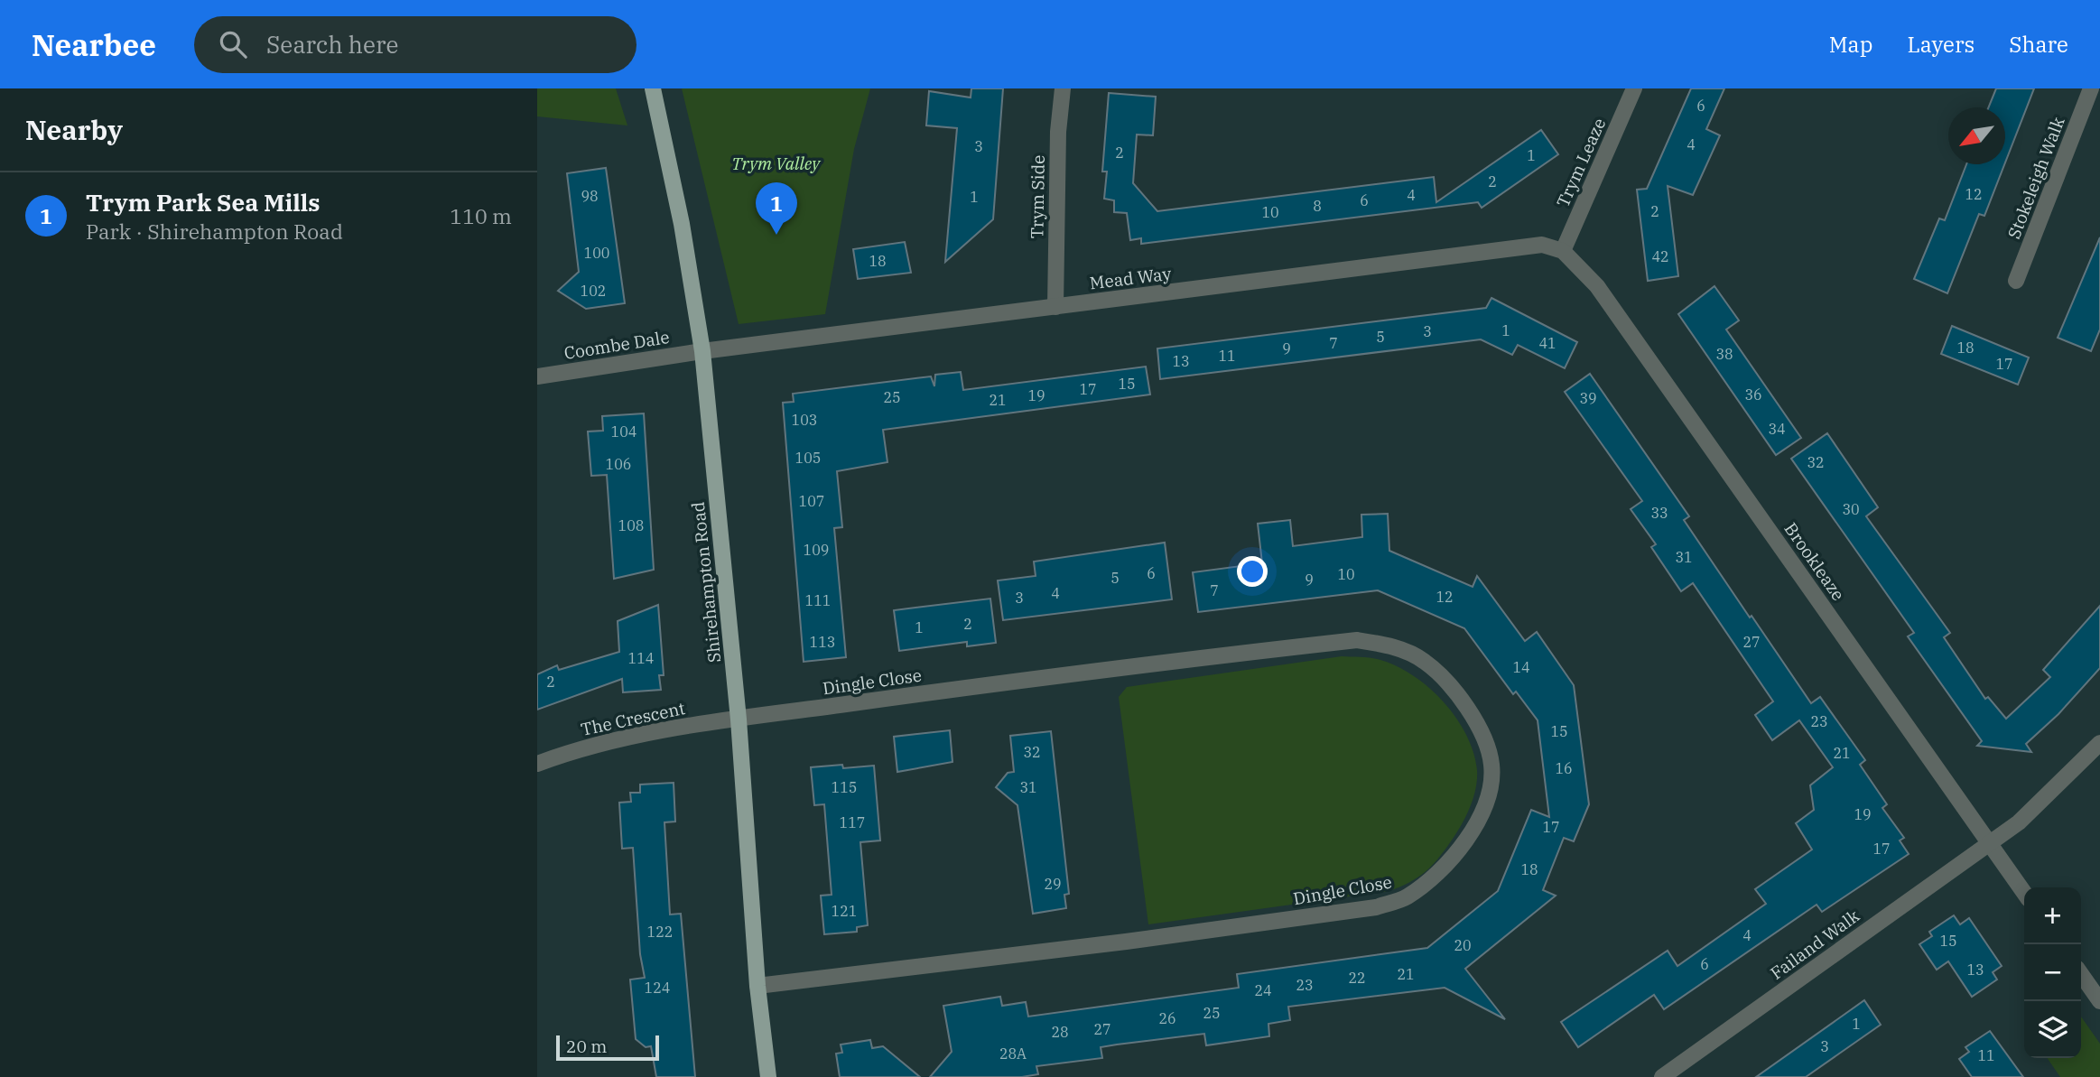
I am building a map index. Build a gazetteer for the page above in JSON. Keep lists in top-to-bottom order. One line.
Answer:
{"streets":{"main road":["Shirehampton Road"],"street":["Trym Leaze","Stokeleigh Walk","Trym Side","Mead Way","Coombe Dale","Brookleaze","Dingle Close","The Crescent","Failand Walk"]},"crossings":[["Trym Leaze","Mead Way"],["Trym Leaze","Brookleaze"],["Trym Side","Mead Way"],["Mead Way","Coombe Dale"],["Mead Way","Brookleaze"],["Mead Way","Shirehampton Road"],["Coombe Dale","Shirehampton Road"],["Brookleaze","Failand Walk"],["Shirehampton Road","Dingle Close"],["Shirehampton Road","The Crescent"],["Dingle Close","The Crescent"]],"parks":["Trym Valley"],"house_numbers":["6","4","3","2","1","2","12","4","98","1","6","8","2","10","100","42","18","102","1","3","5","7","41","18","9","38","11","13","17","15","17","36","19","25","39","21","103","34","104","105","32","106","107","30","33","108","109","31","6","10","5","9","7","4","12","3","111","2","1","113","27","114","14","2","23","15","32","21","16","115","31","19","117","17","17","18","29","121","122","4","15","20","6","13","21","22","23","124","24","25","26","1","27","28","3","28A","11"],"scale_bar":"20 m","north":"bottom left","page":{"header":"Nearbee","search":"Search here","nav":["Map","Layers","Share"],"heading":"Nearby","list":[{"mark":"1","name":"Trym Park Sea Mills","note":"Park · Shirehampton Road","value":"110 m"}],"pins":"1","map_buttons":["+","−"],"scale":"20 m"}}
